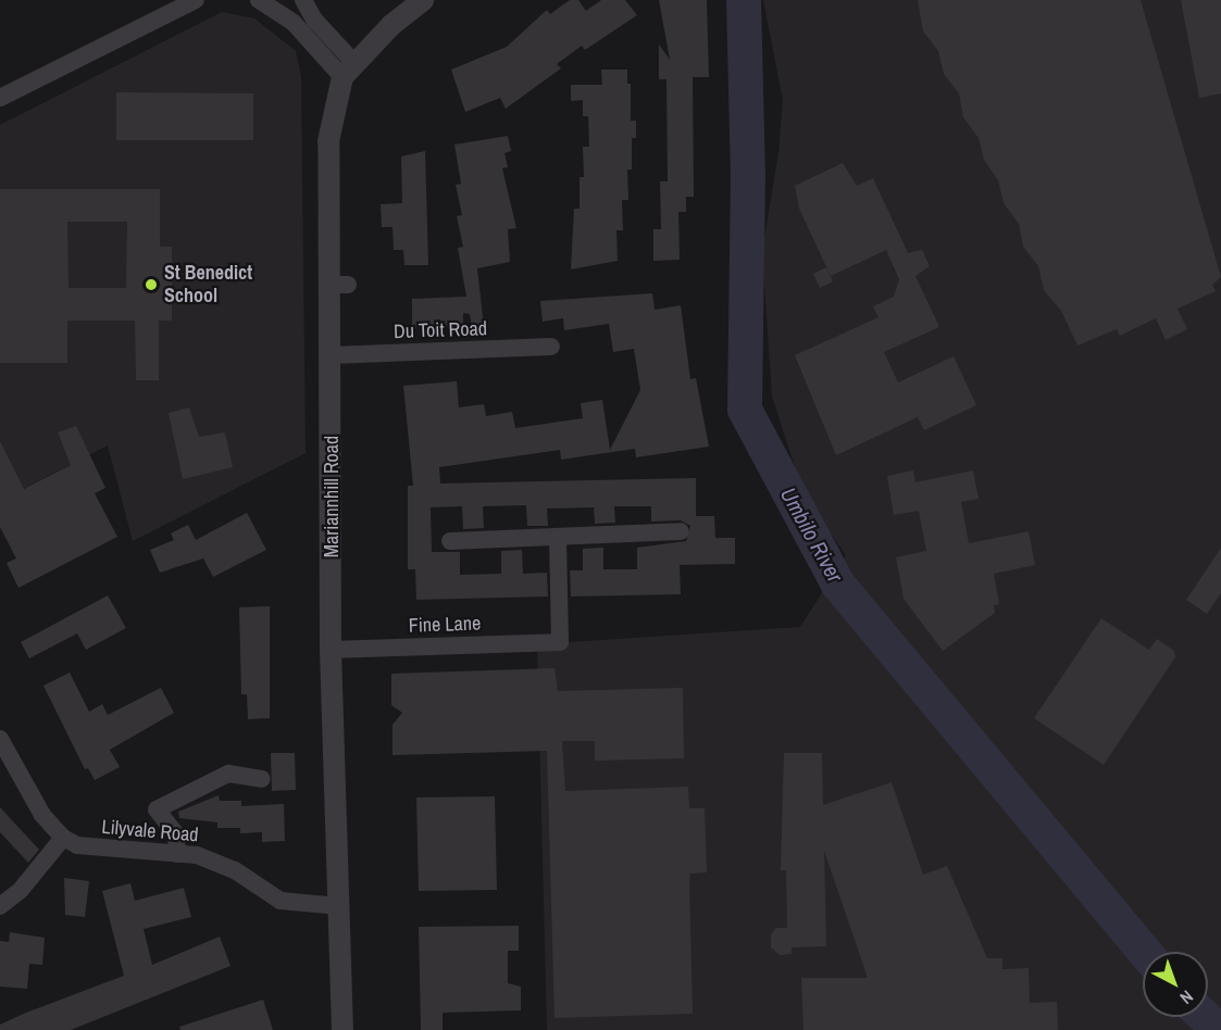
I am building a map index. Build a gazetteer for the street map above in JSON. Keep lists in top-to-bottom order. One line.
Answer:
{"streets":{"street":["Du Toit Road","Mariannhill Road","Fine Lane","Lilyvale Road"]},"crossings":[["Du Toit Road","Mariannhill Road"],["Mariannhill Road","Fine Lane"],["Mariannhill Road","Lilyvale Road"]],"water":["Umbilo River"],"places":["St Benedict School"],"north":"bottom right"}
